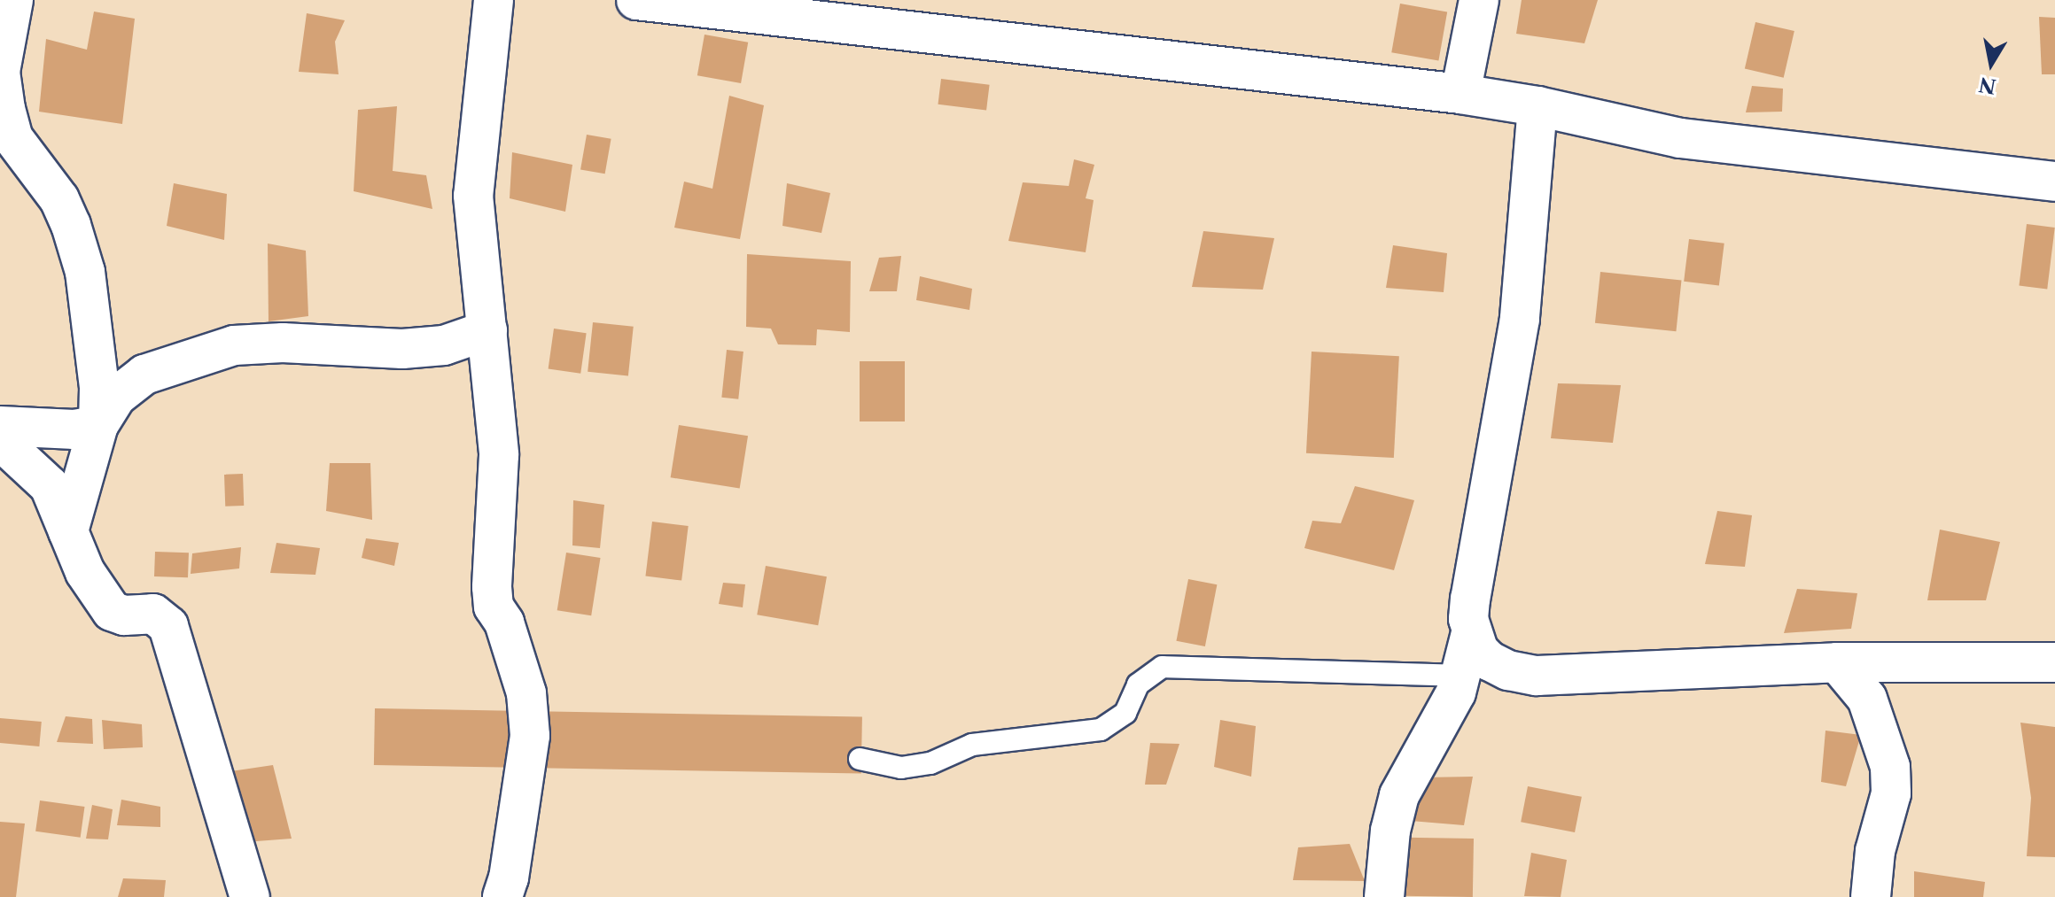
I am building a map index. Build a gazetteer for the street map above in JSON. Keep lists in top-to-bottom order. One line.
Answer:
{"north":"bottom"}
